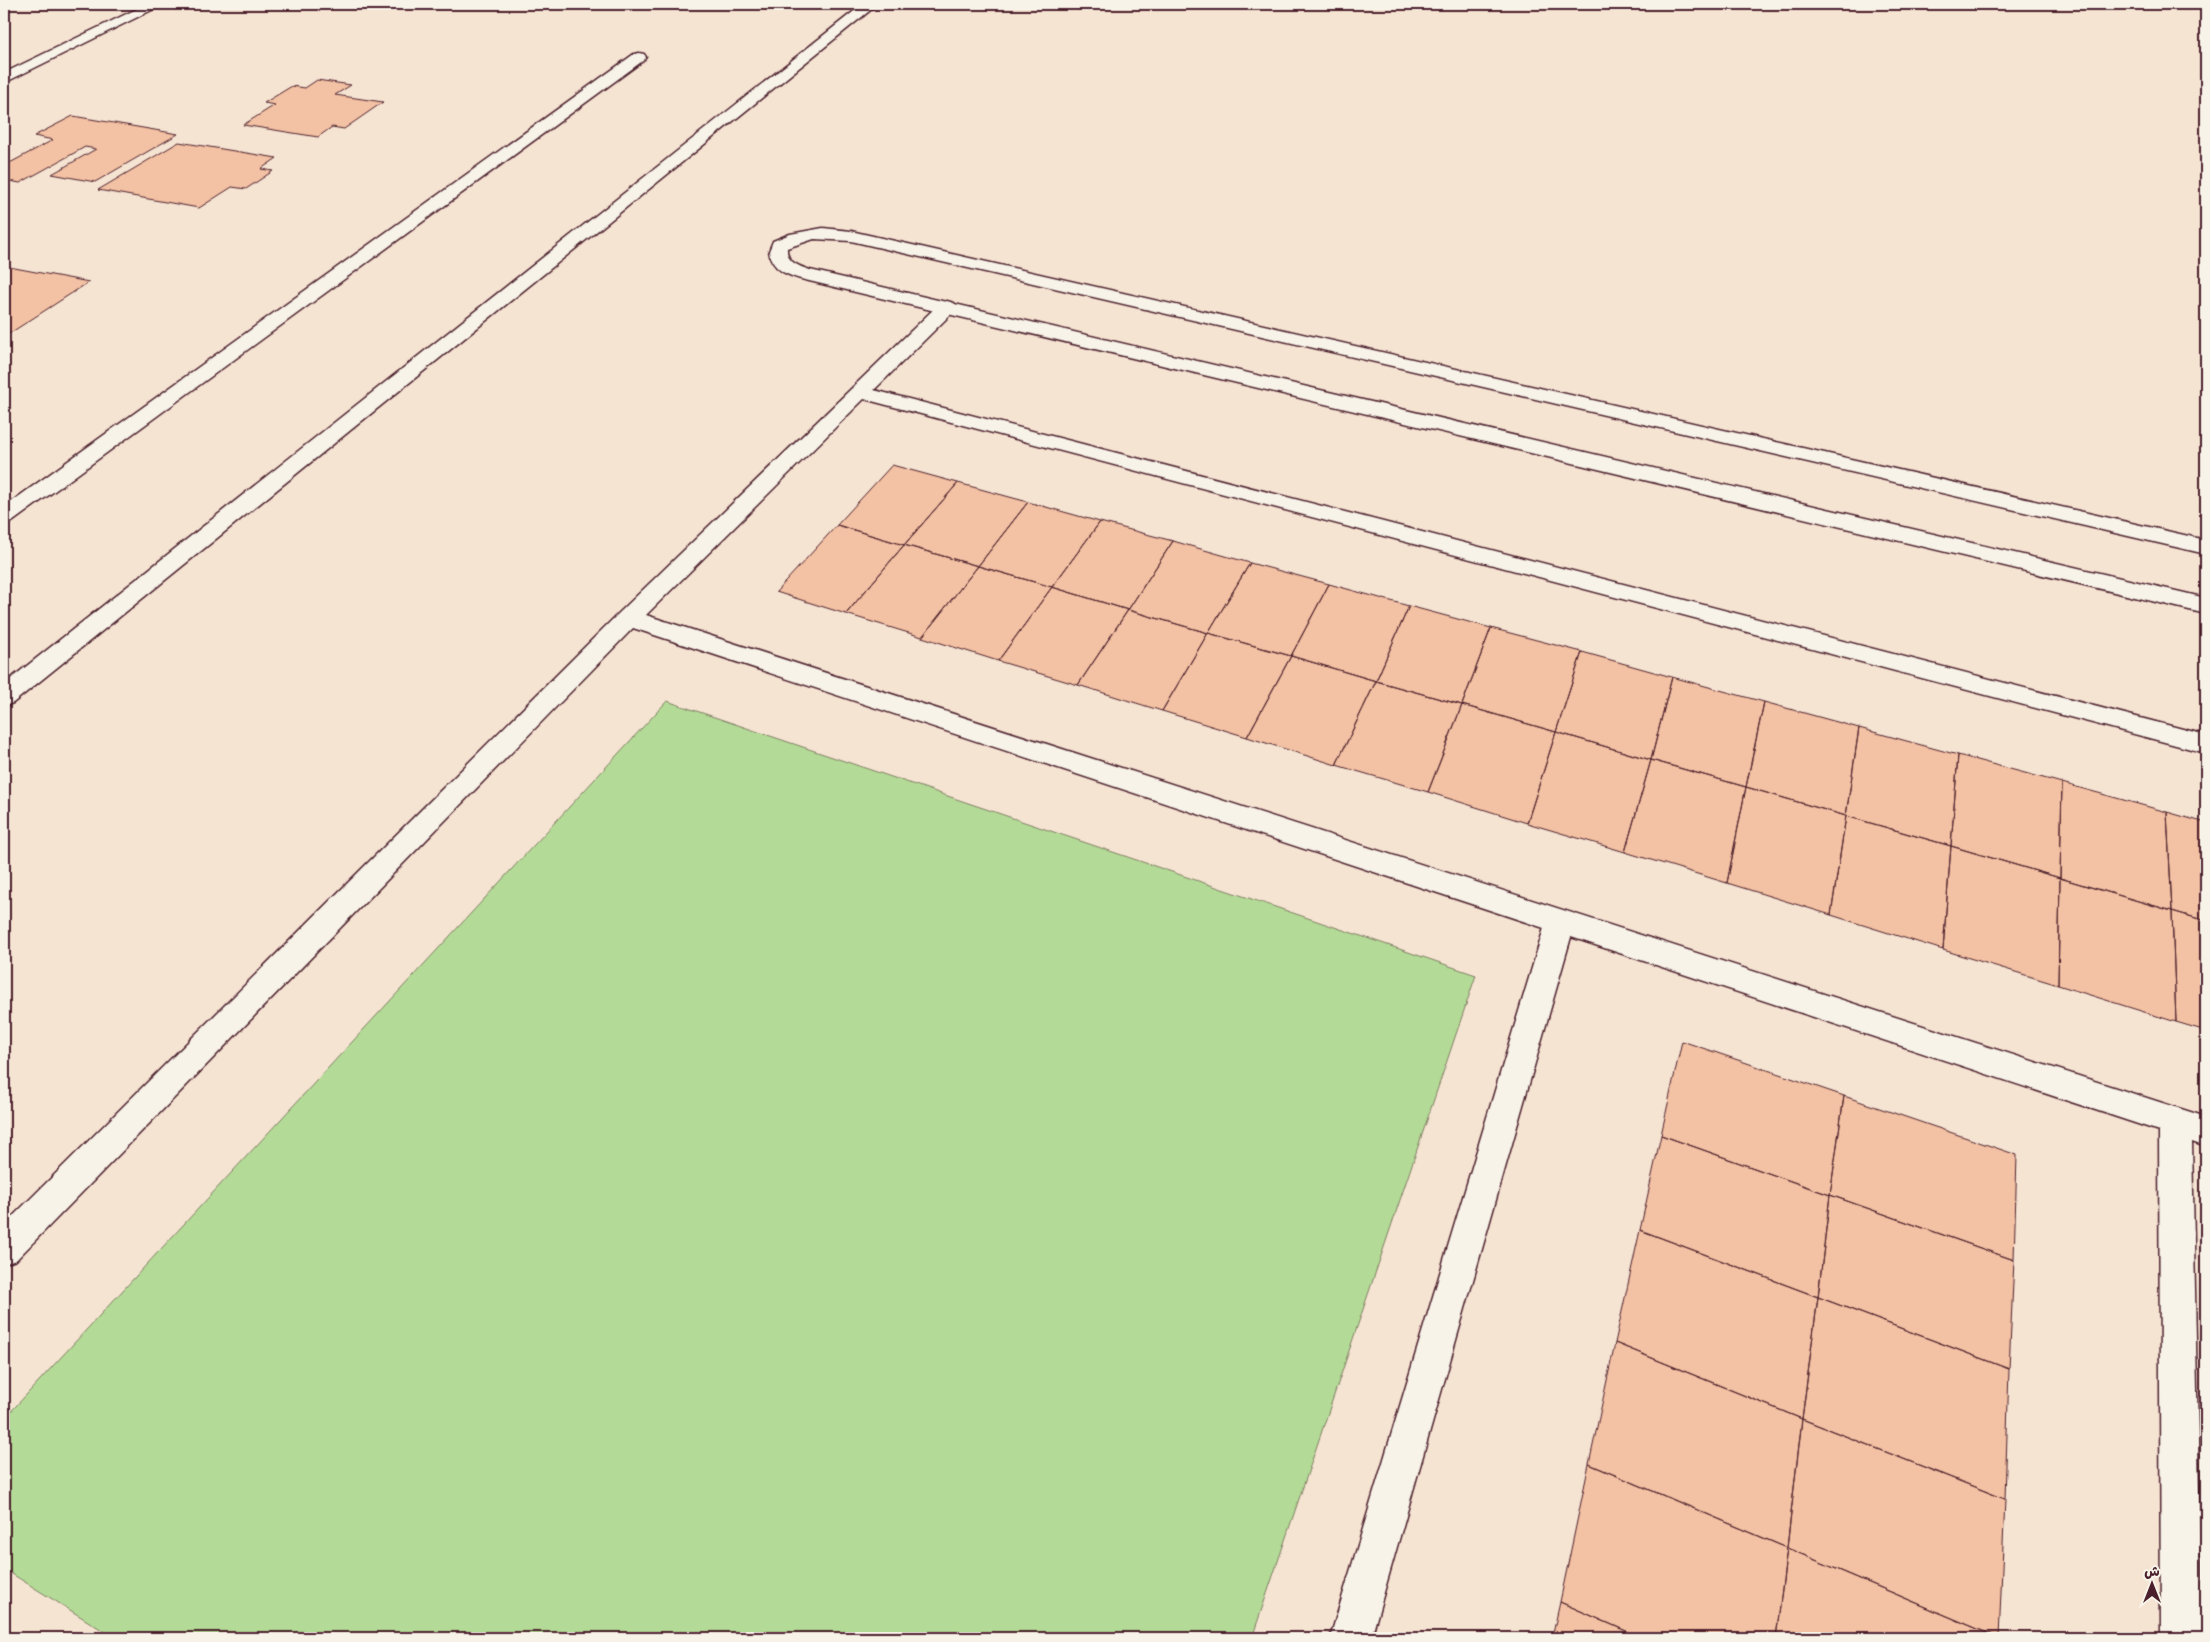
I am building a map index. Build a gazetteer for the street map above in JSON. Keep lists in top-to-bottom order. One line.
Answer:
{"north":"top"}
